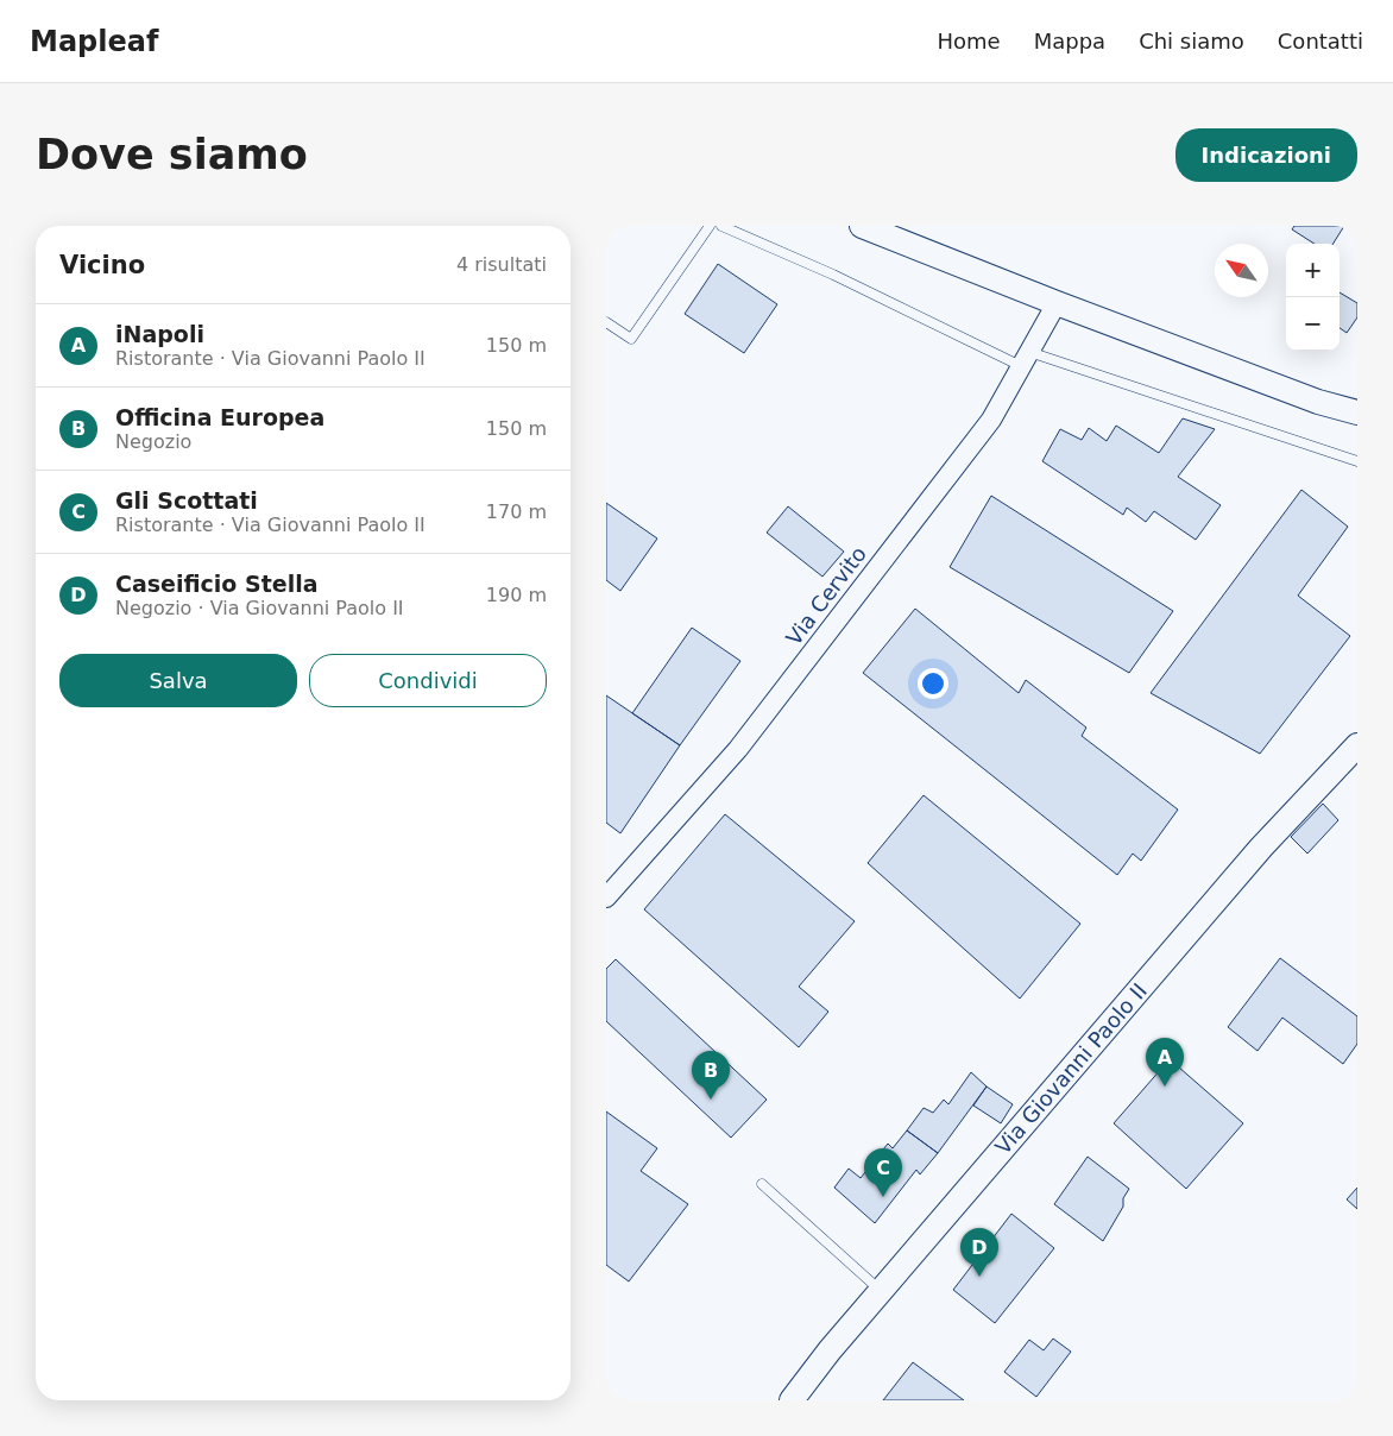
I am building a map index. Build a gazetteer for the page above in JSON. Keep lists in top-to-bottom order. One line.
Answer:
{"streets":{"street":["Via Cervito","Via Giovanni Paolo II"]},"north":"top left","page":{"header":"Mapleaf","nav":["Home","Mappa","Chi siamo","Contatti"],"buttons":["Indicazioni",["Salva","Condividi"]],"title":"Dove siamo","heading":["Vicino","4 risultati"],"map_buttons":["+","−"],"list":[{"mark":"A","name":"iNapoli","note":"Ristorante · Via Giovanni Paolo II","value":"150 m"},{"mark":"B","name":"Officina Europea","note":"Negozio","value":"150 m"},{"mark":"C","name":"Gli Scottati","note":"Ristorante · Via Giovanni Paolo II","value":"170 m"},{"mark":"D","name":"Caseificio Stella","note":"Negozio · Via Giovanni Paolo II","value":"190 m"}],"pins":["A","B","C","D"]}}
